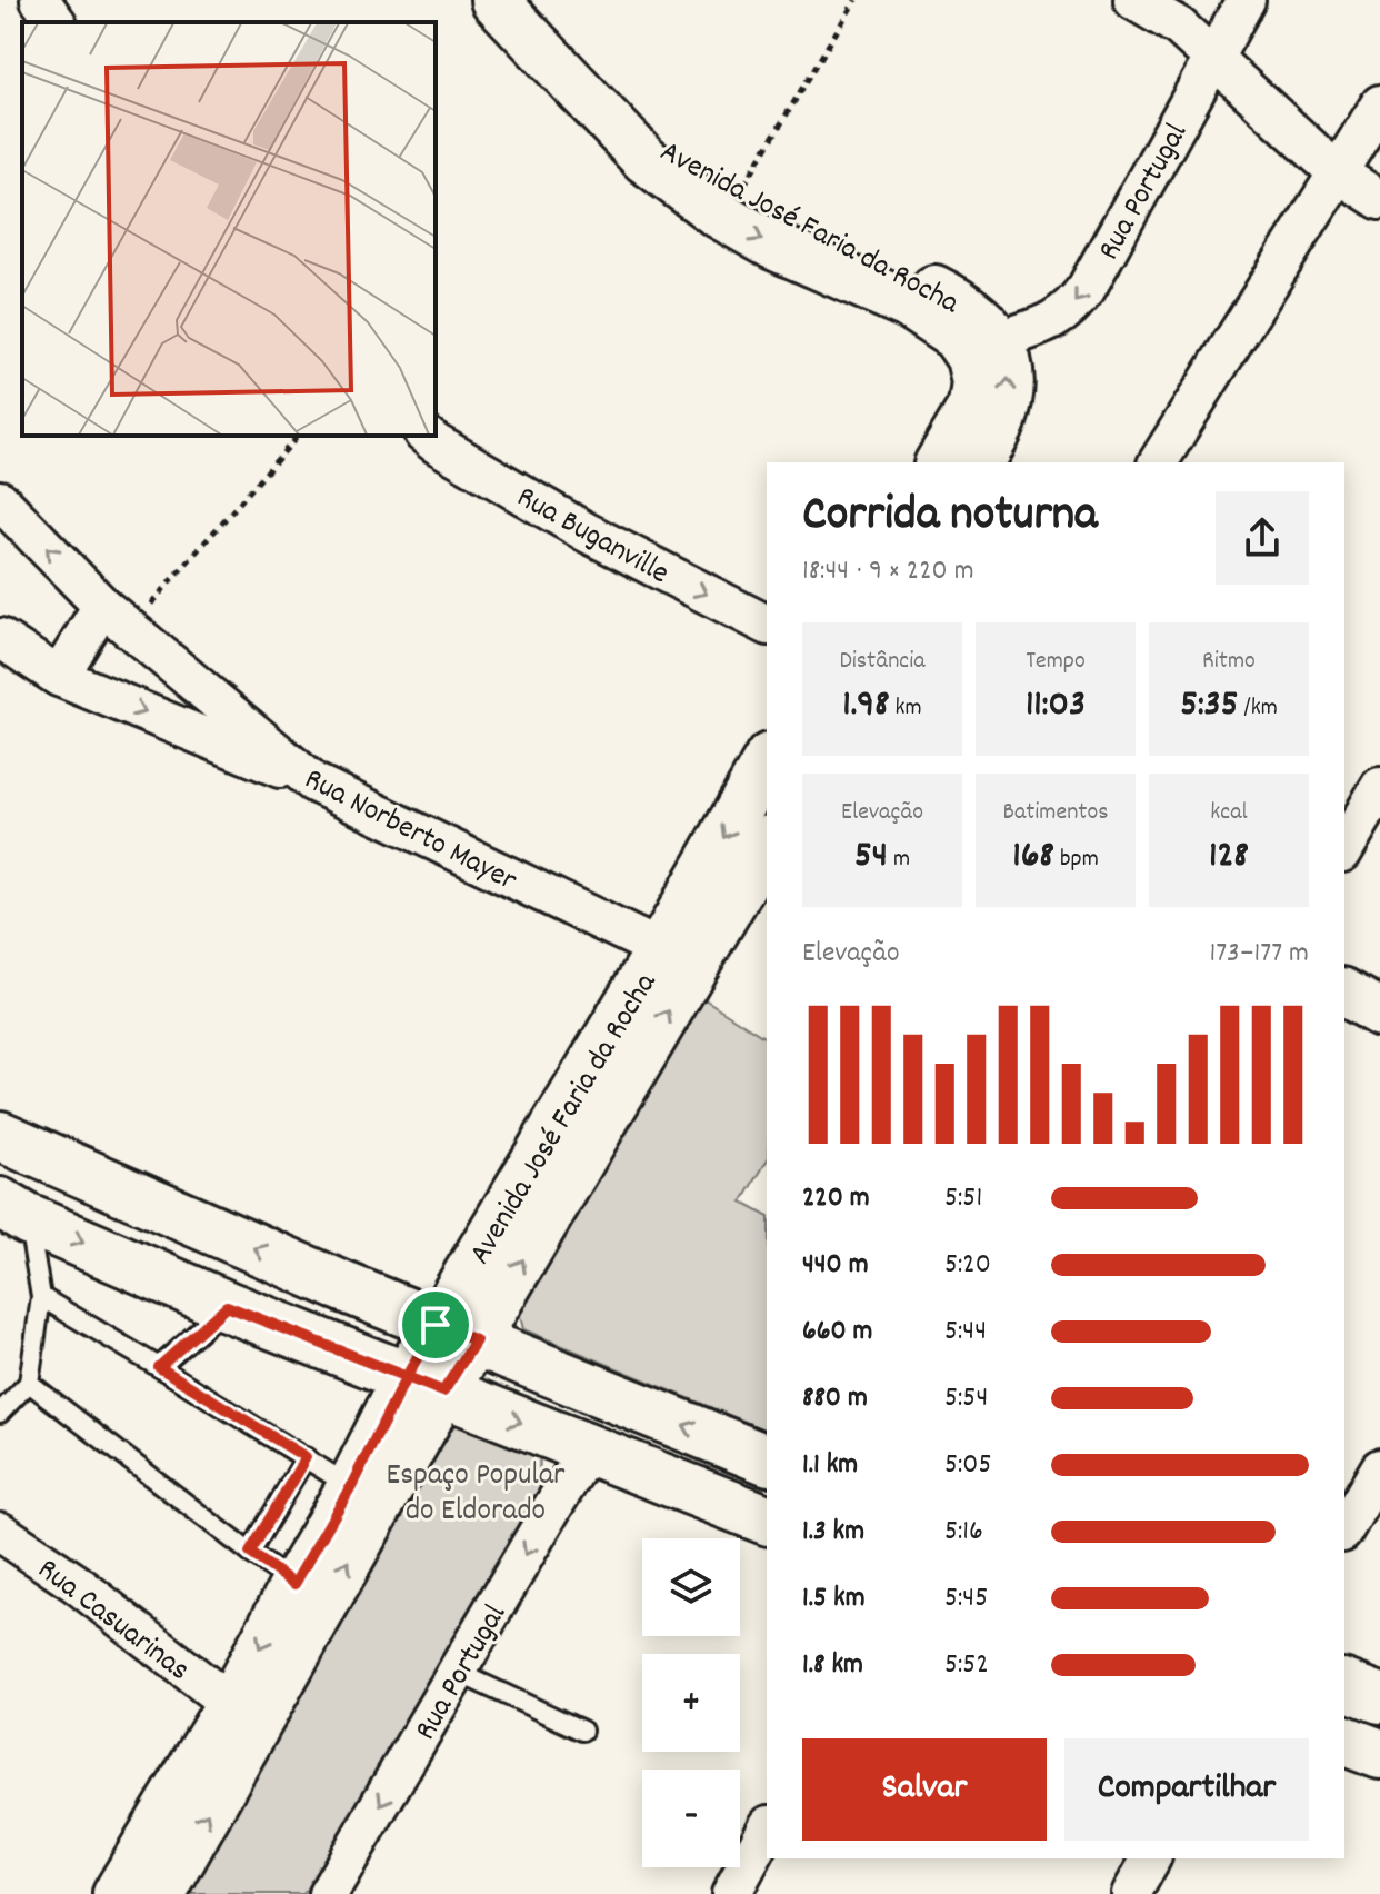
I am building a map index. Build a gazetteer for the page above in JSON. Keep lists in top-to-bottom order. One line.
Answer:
{"streets":{"street":["Rua Portugal","Avenida José Faria da Rocha","Rua Buganville","Rua Norberto Mayer","Rua Casuarinas"]},"crossings":[["Rua Portugal","Avenida José Faria da Rocha"],["Avenida José Faria da Rocha","Rua Norberto Mayer"],["Avenida José Faria da Rocha","Rua Casuarinas"]],"one_way":["Rua Buganville"],"parks":["Espaço Popular do Eldorado"],"page":{"heading":["Corrida noturna","18:44 · 9 × 220 m"],"stats":[["Distância","1.98 km"],["Tempo","11:03"],["Ritmo","5:35 /km"],["Elevação","54 m"],["Batimentos","168 bpm"],["kcal","128"]],"chart":["Elevação","173–177 m"],"list":[{"name":"220 m","note":"5:51"},{"name":"440 m","note":"5:20"},{"name":"660 m","note":"5:44"},{"name":"880 m","note":"5:54"},{"name":"1.1 km","note":"5:05"},{"name":"1.3 km","note":"5:16"},{"name":"1.5 km","note":"5:45"},{"name":"1.8 km","note":"5:52"}],"map_buttons":["+","−"],"buttons":["Salvar","Compartilhar"]}}
